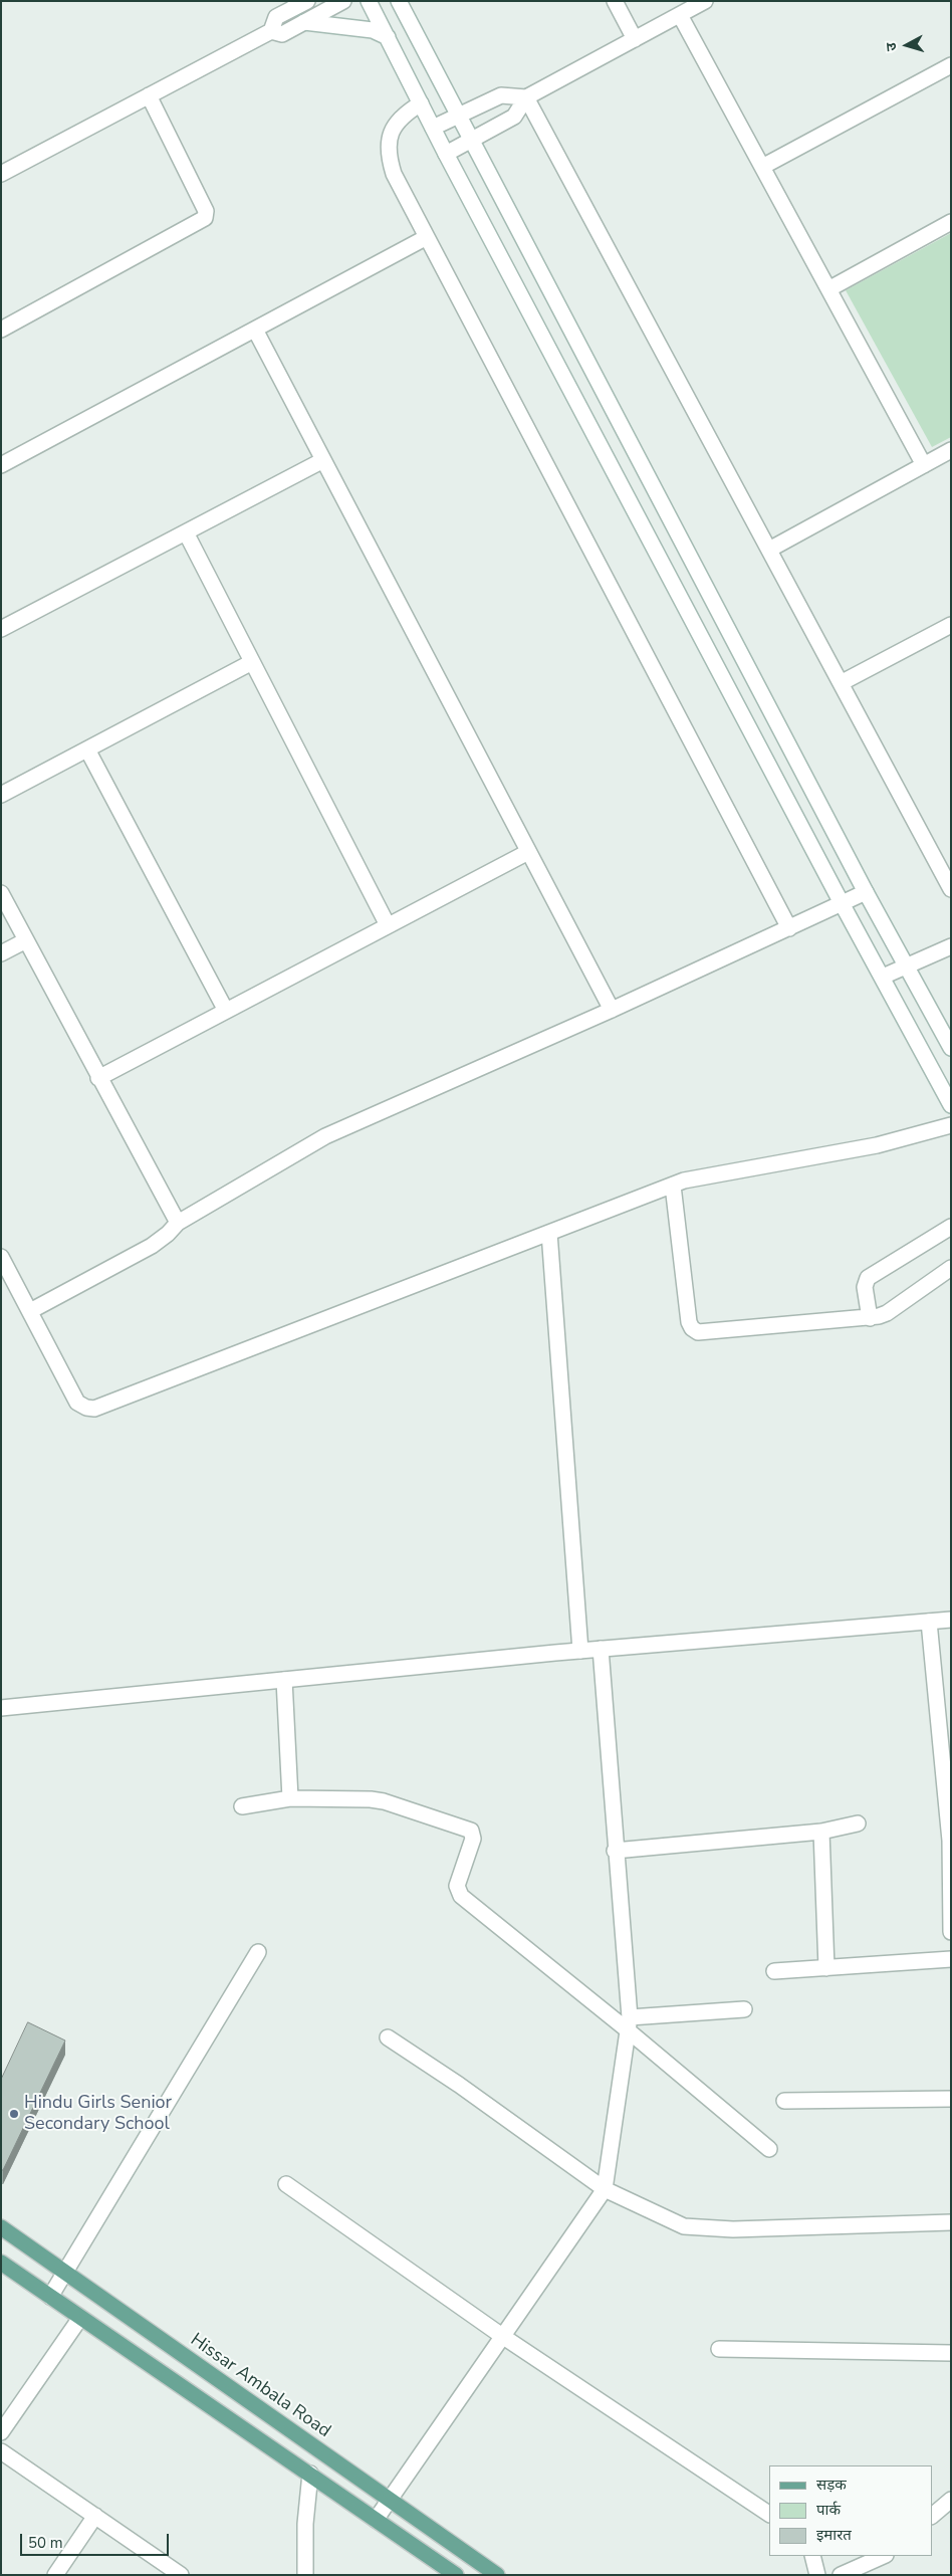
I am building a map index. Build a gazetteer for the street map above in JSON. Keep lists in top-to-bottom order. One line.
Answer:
{"streets":{"main road":["Hissar Ambala Road"]},"places":["Hindu Girls Senior Secondary School"],"legend":["सड़क","पार्क","इमारत"],"scale_bar":"50 m","north":"left"}
